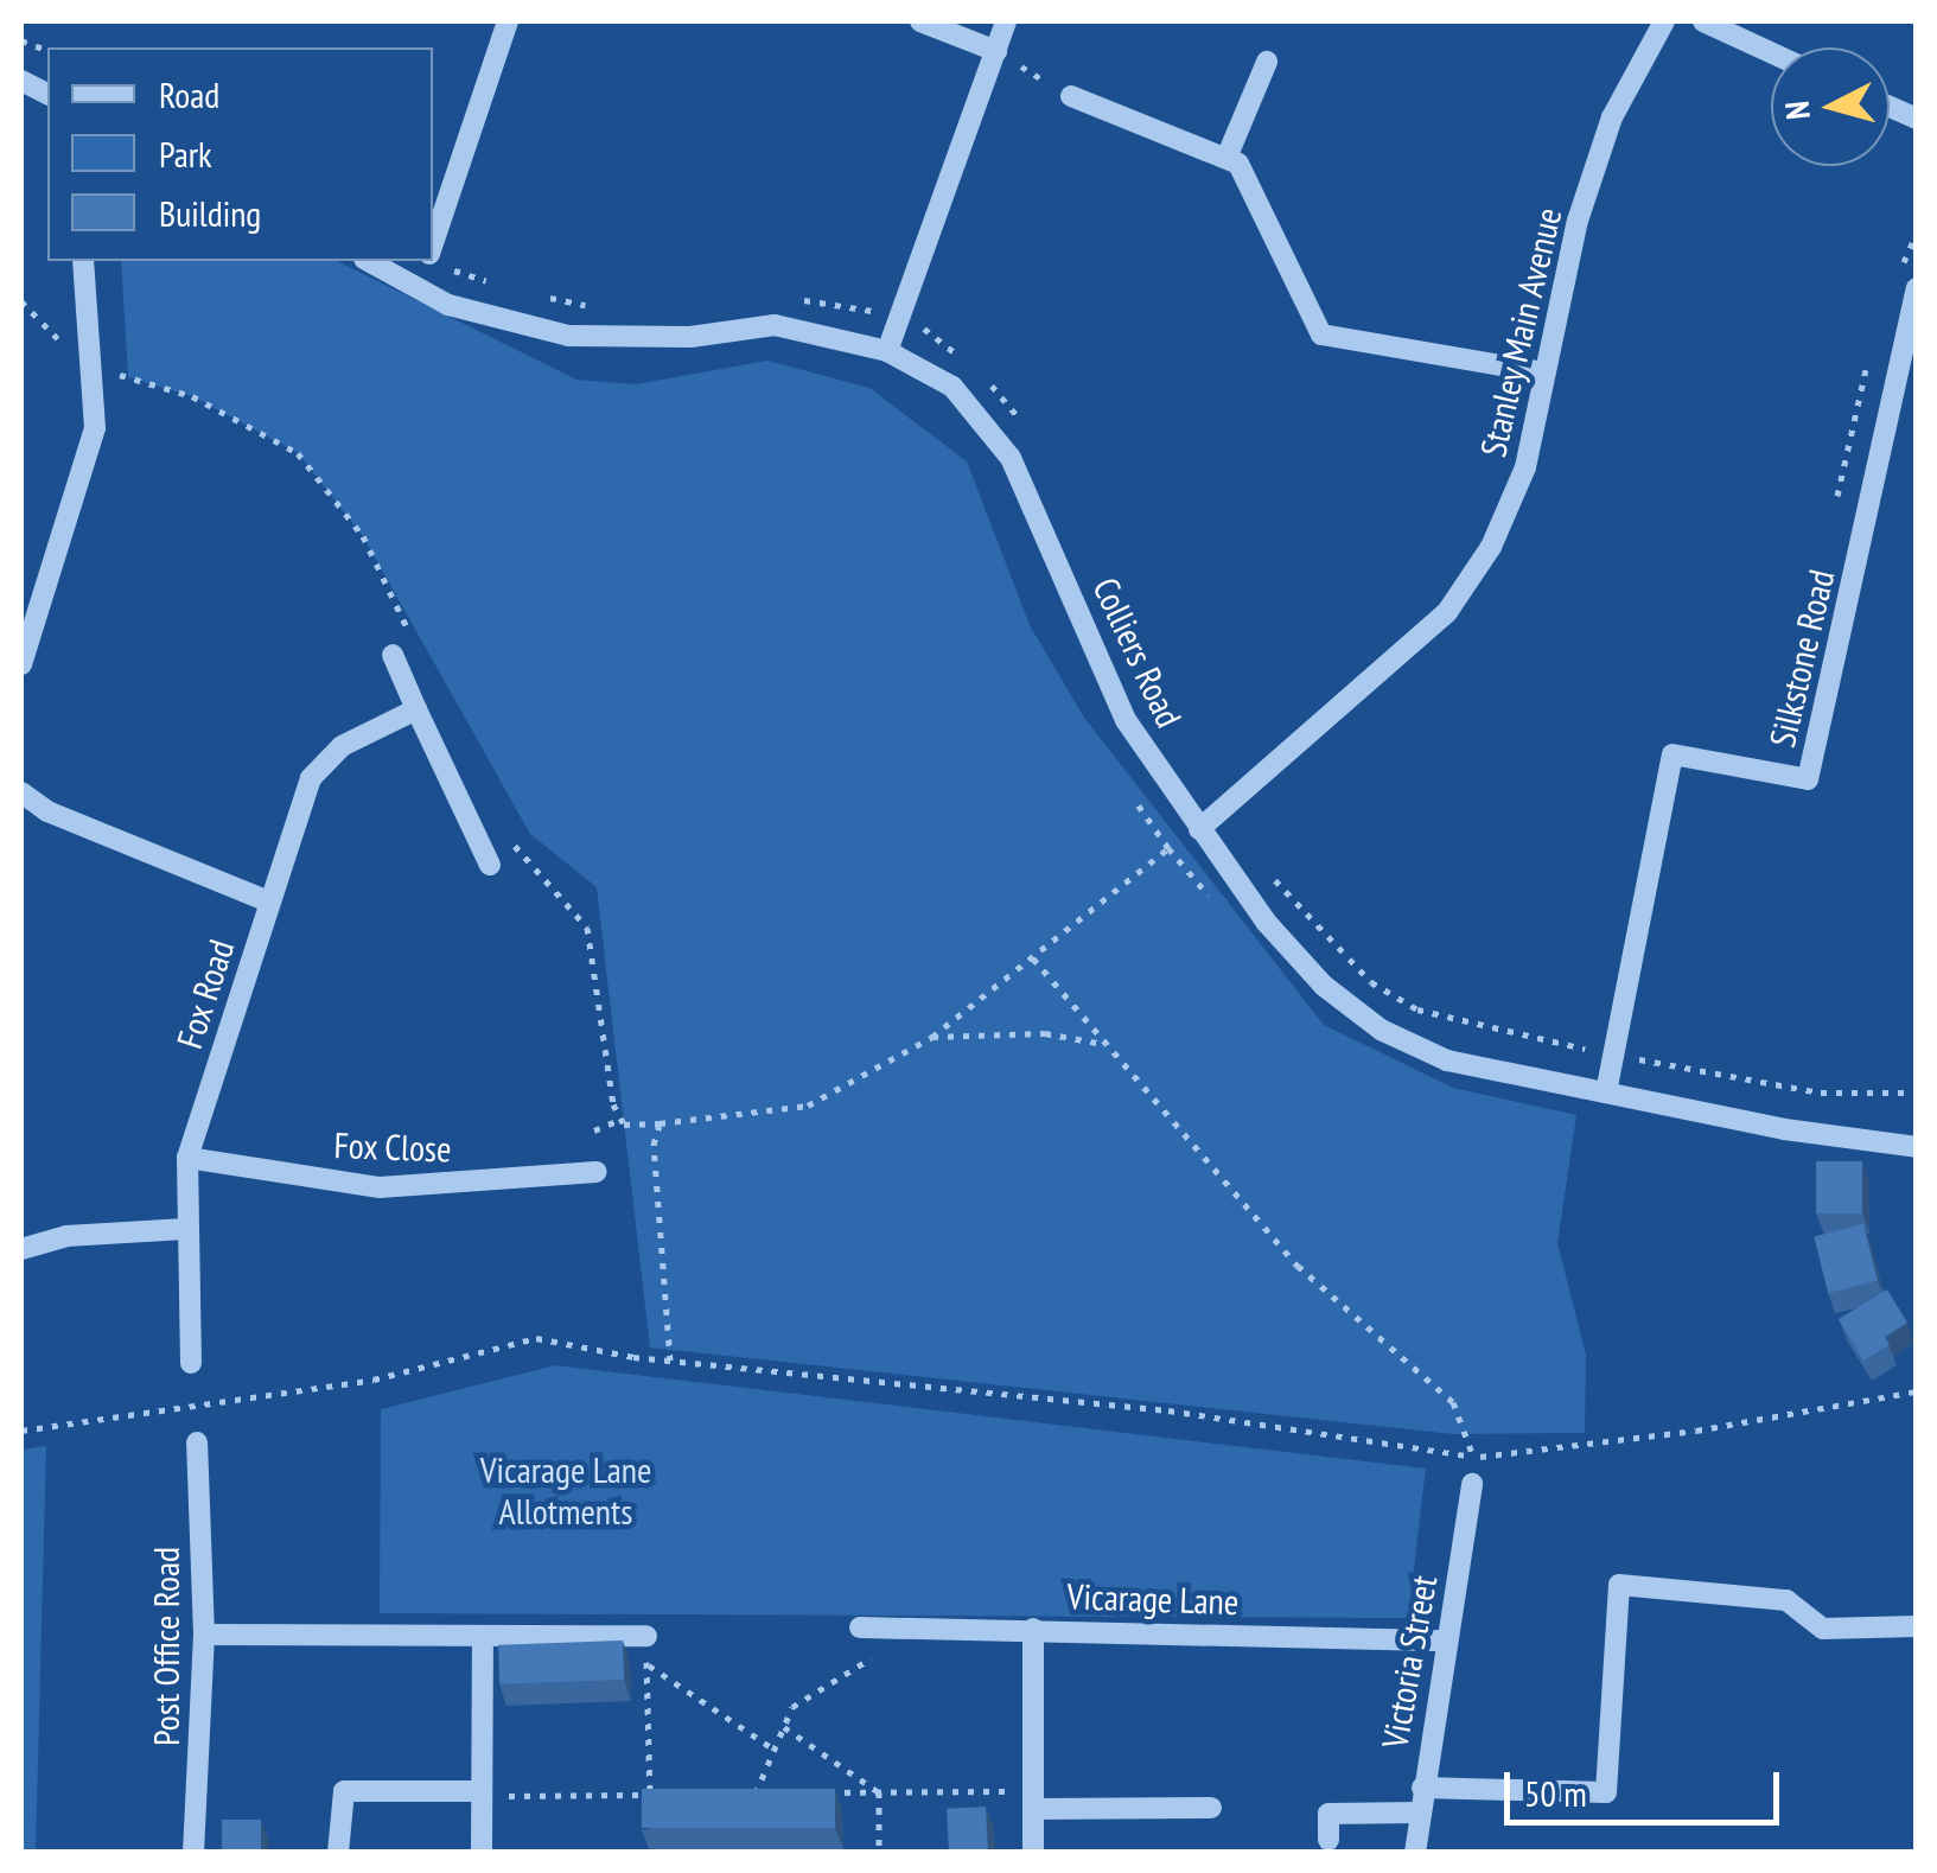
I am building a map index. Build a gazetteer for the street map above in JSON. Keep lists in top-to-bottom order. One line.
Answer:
{"streets":{"street":["Stanley Main Avenue","Colliers Road","Silkstone Road","Fox Road","Fox Close","Vicarage Lane","Post Office Road","Victoria Street"]},"crossings":[["Stanley Main Avenue","Colliers Road"],["Colliers Road","Silkstone Road"],["Fox Road","Fox Close"],["Vicarage Lane","Victoria Street"]],"parks":["Vicarage Lane Allotments"],"legend":["Road","Park","Building"],"scale_bar":"50 m","north":"left"}
